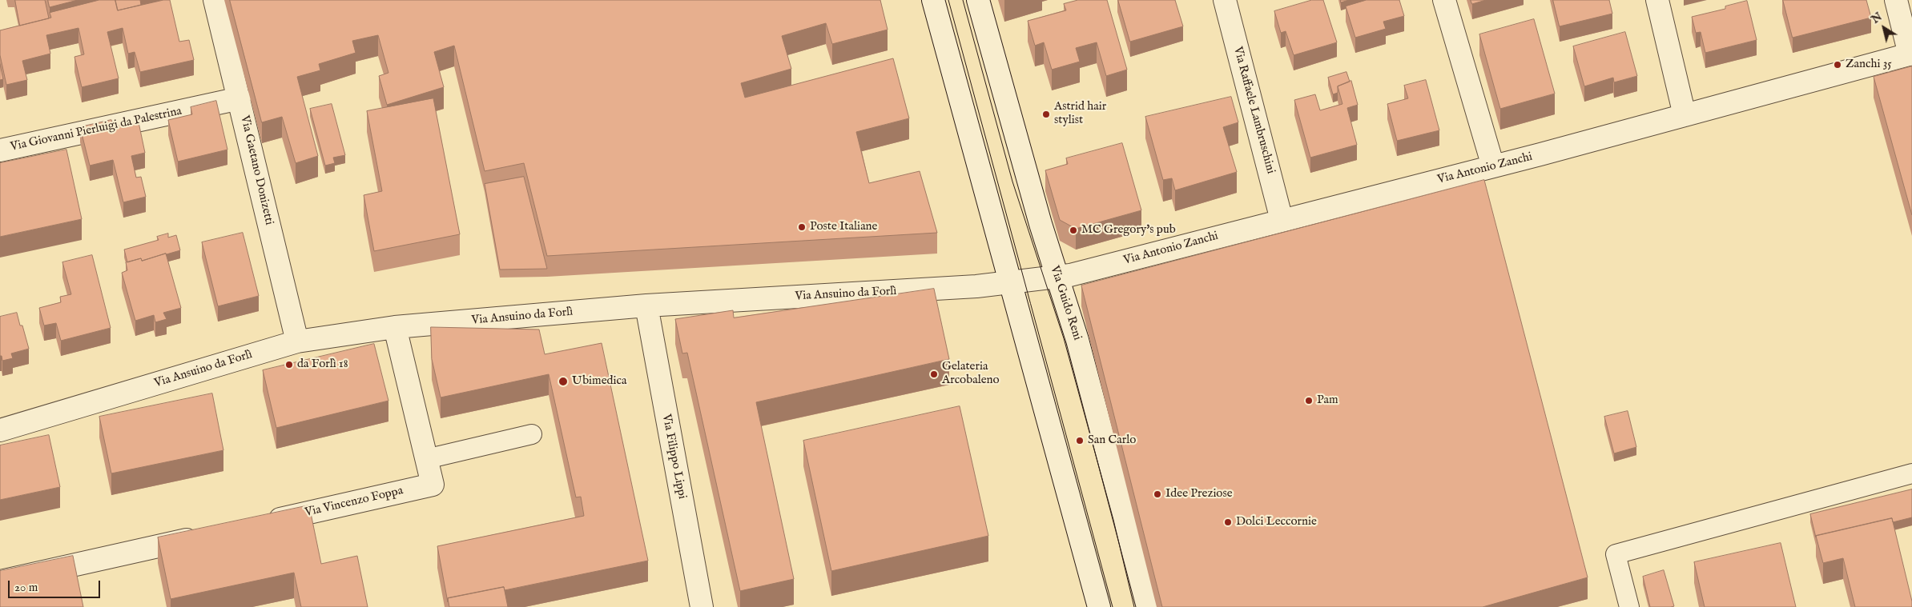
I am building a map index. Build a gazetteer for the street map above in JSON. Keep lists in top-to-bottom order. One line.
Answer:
{"streets":{"street":["Via Raffaele Lambruschini","Via Giovanni Pierluigi da Palestrina","Via Antonio Zanchi","Via Gaetano Donizetti","Via Ansuino da Forlì","Via Guido Reni","Via Filippo Lippi","Via Vincenzo Foppa"]},"crossings":[["Via Raffaele Lambruschini","Via Antonio Zanchi"],["Via Giovanni Pierluigi da Palestrina","Via Gaetano Donizetti"],["Via Antonio Zanchi","Via Ansuino da Forlì"],["Via Antonio Zanchi","Via Guido Reni"],["Via Gaetano Donizetti","Via Ansuino da Forlì"],["Via Ansuino da Forlì","Via Guido Reni"],["Via Ansuino da Forlì","Via Filippo Lippi"],["Via Ansuino da Forlì","Via Vincenzo Foppa"]],"places":["Zanchi 35","Astrid hair stylist","Poste Italiane","MC Gregory's pub","da Forlì 18","Gelateria Arcobaleno","Ubimedica","Pam","San Carlo","Idee Preziose","Dolci Leccornie"],"scale_bar":"20 m","north":"top left"}
